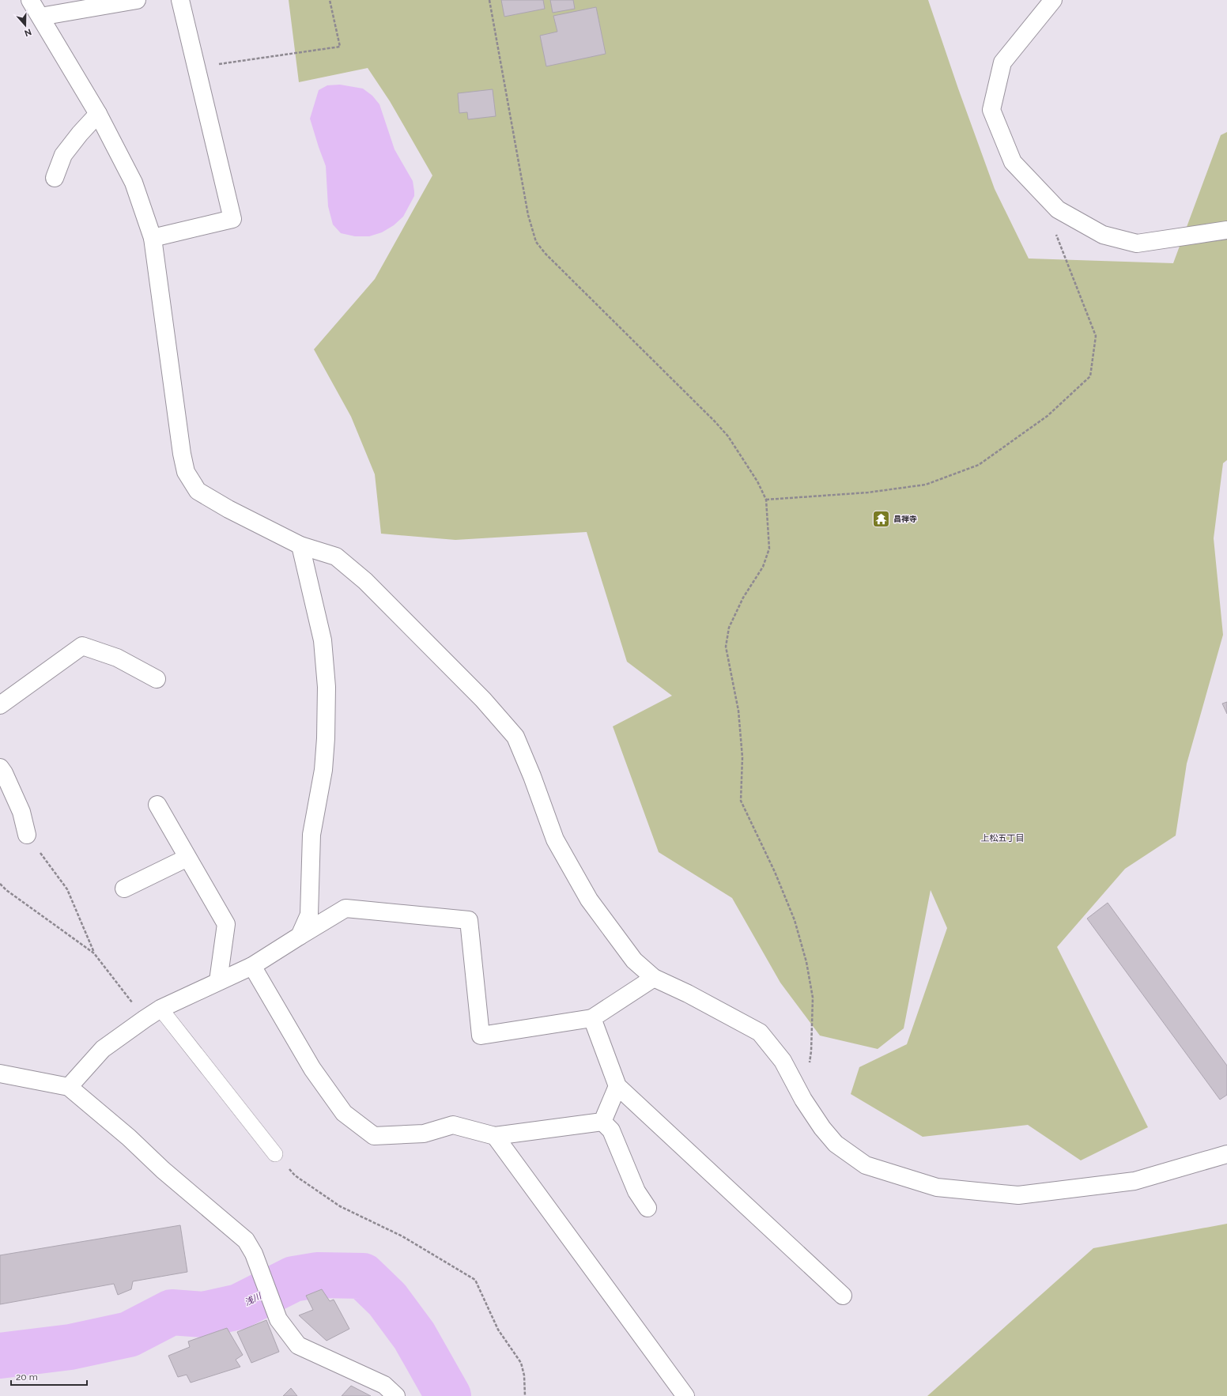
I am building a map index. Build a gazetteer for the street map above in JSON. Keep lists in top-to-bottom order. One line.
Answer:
{"districts":["上松五丁目"],"water":["浅川"],"places":{"temple":["昌禅寺"]},"scale_bar":"20 m","north":"bottom"}
